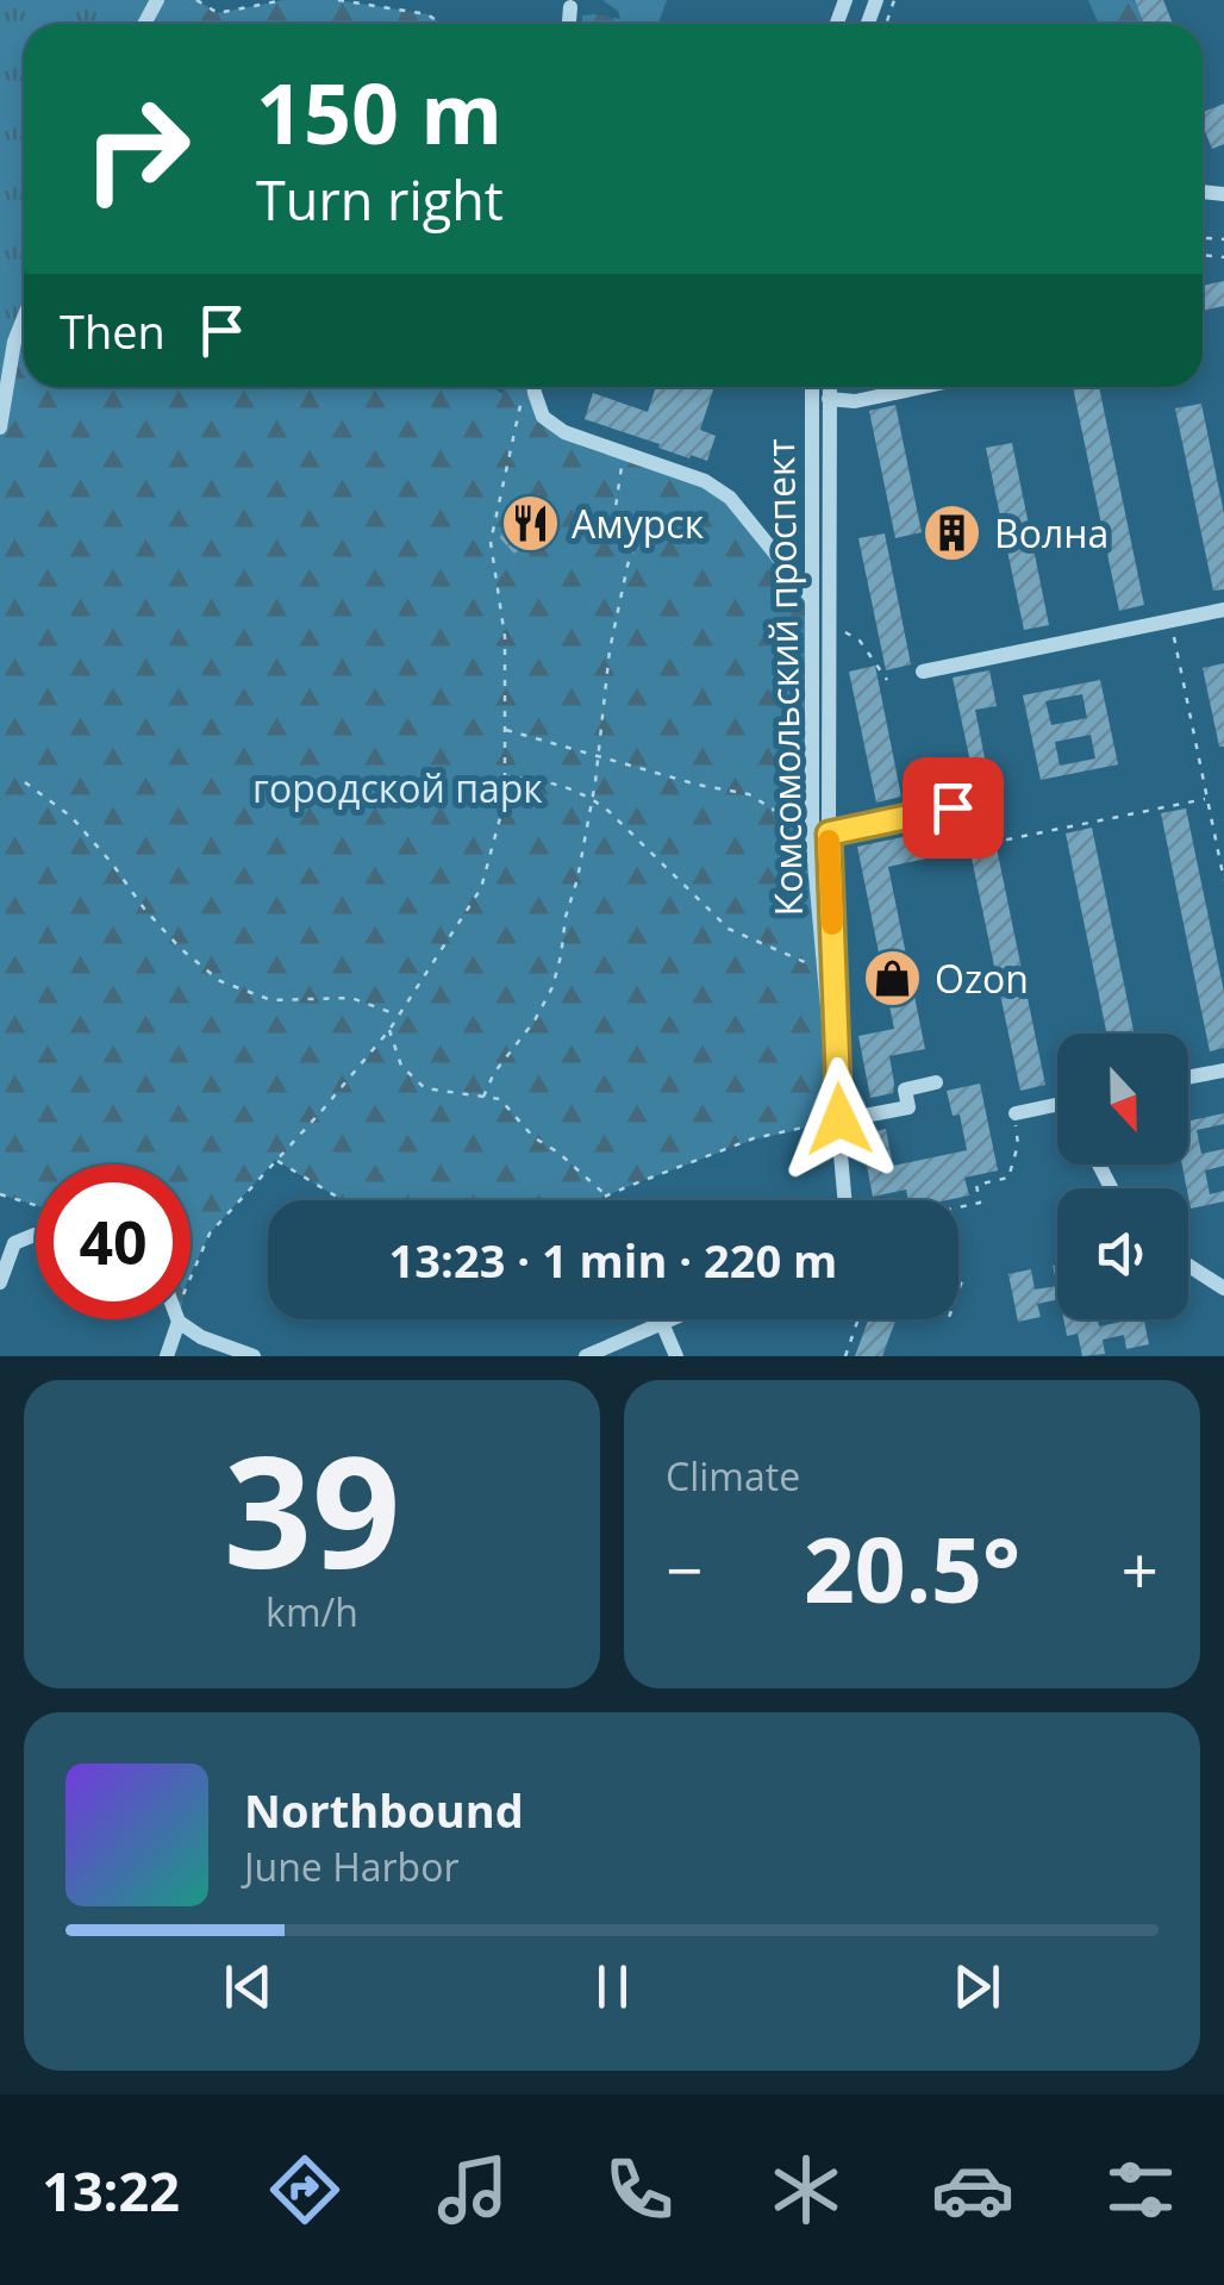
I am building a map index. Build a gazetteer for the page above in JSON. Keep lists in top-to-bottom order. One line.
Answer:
{"streets":{"street":["Комсомольский проспект"]},"parks":["городской парк"],"places":{"restaurant":["Амурск"],"building":["Волна"],"shop":["Ozon"]},"north":"bottom","page":{"turn":["150 m","Turn right"],"then":"Then","limit":"40","trip":"13:23 · 1 min · 220 m","tile":[["39","km/h"],"Climate"],"heat":["−","20.5°","+"],"song":["Northbound","June Harbor"],"tabs":"13:22"}}
